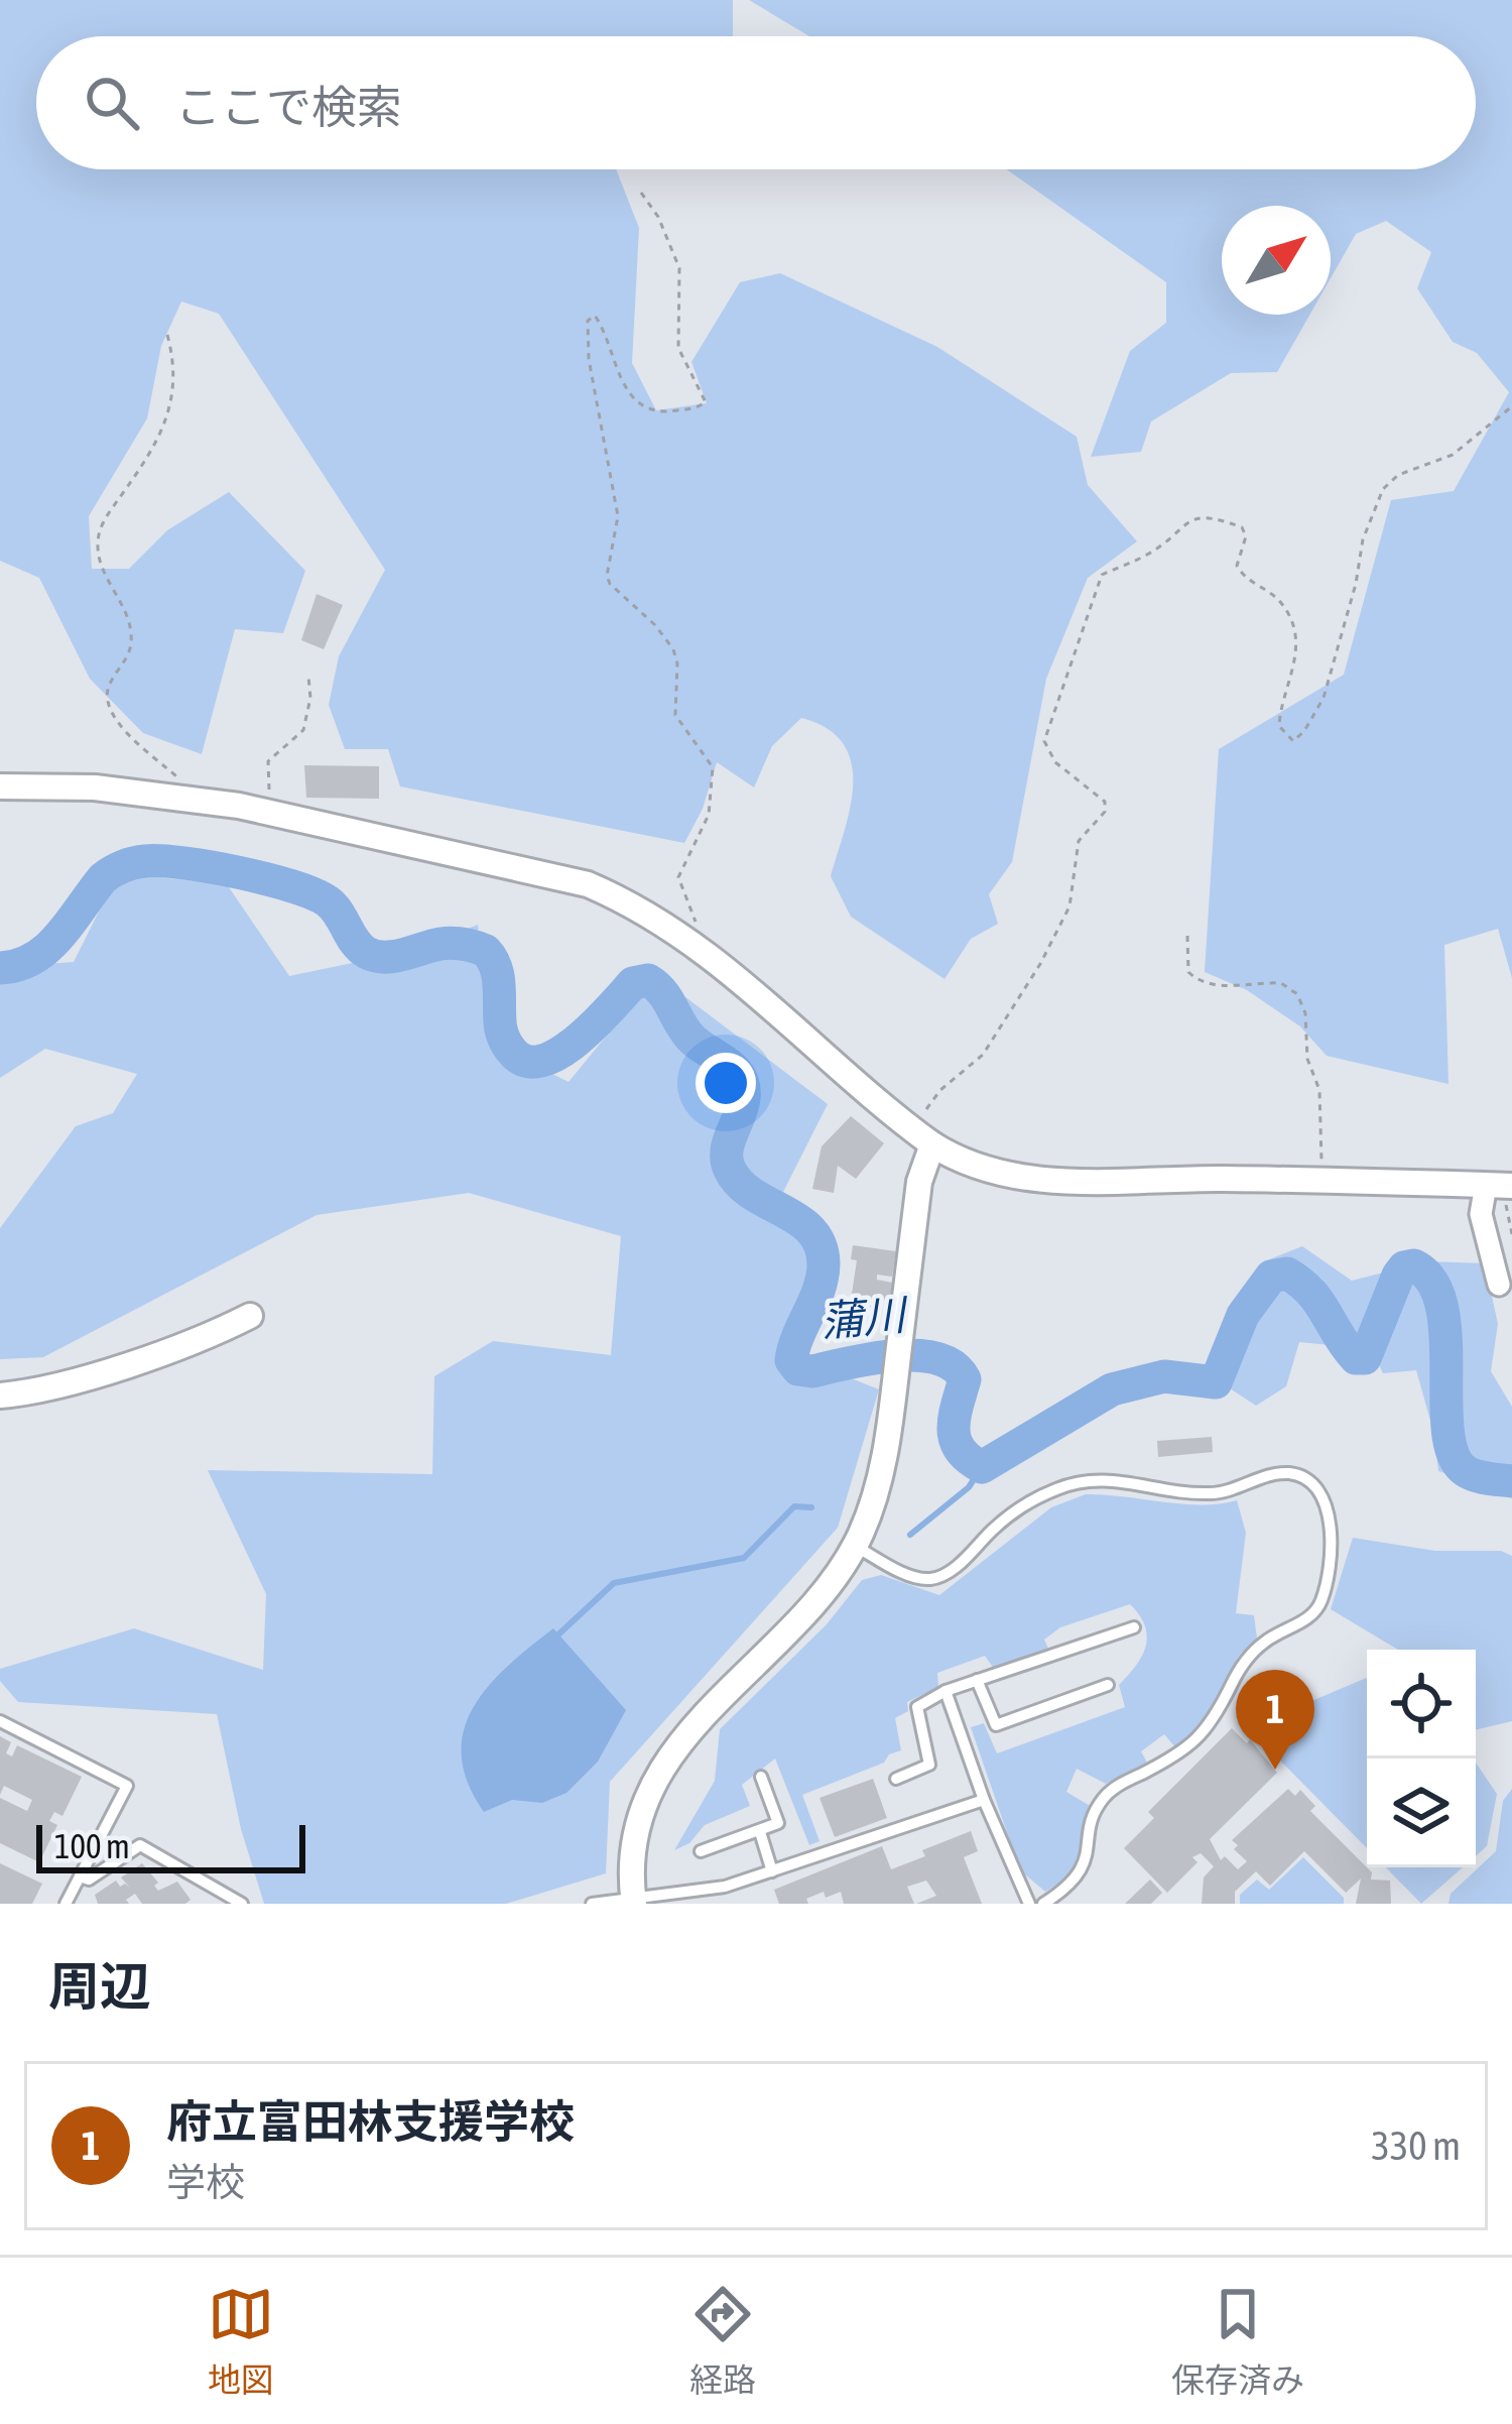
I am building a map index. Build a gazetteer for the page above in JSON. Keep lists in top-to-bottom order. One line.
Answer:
{"water":["蒲川"],"scale_bar":"100 m","north":"top right","page":{"search":"ここで検索","pins":"1","scale":"100 m","heading":"周辺","list":[{"mark":"1","name":"府立富田林支援学校","note":"学校","value":"330 m"}],"nav":["地図","経路","保存済み"]}}
